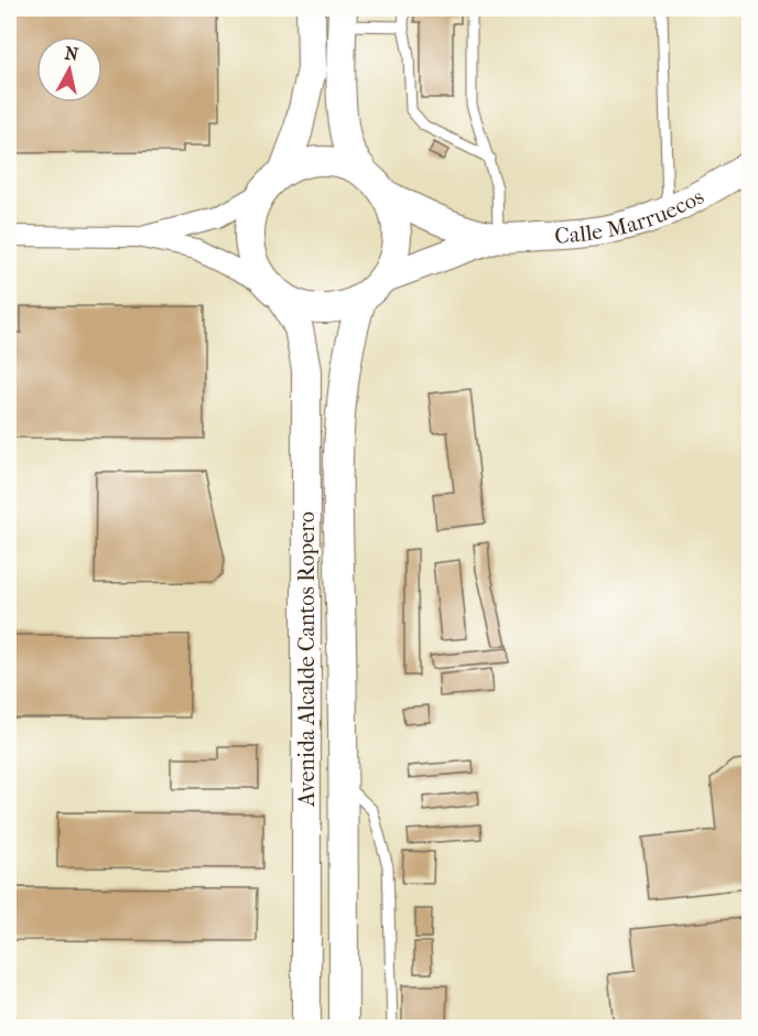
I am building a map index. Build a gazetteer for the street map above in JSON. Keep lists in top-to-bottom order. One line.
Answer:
{"streets":{"main road":["Calle Marruecos","Avenida Alcalde Cantos Ropero"]},"crossings":[["Calle Marruecos","Avenida Alcalde Cantos Ropero"]],"north":"top"}
